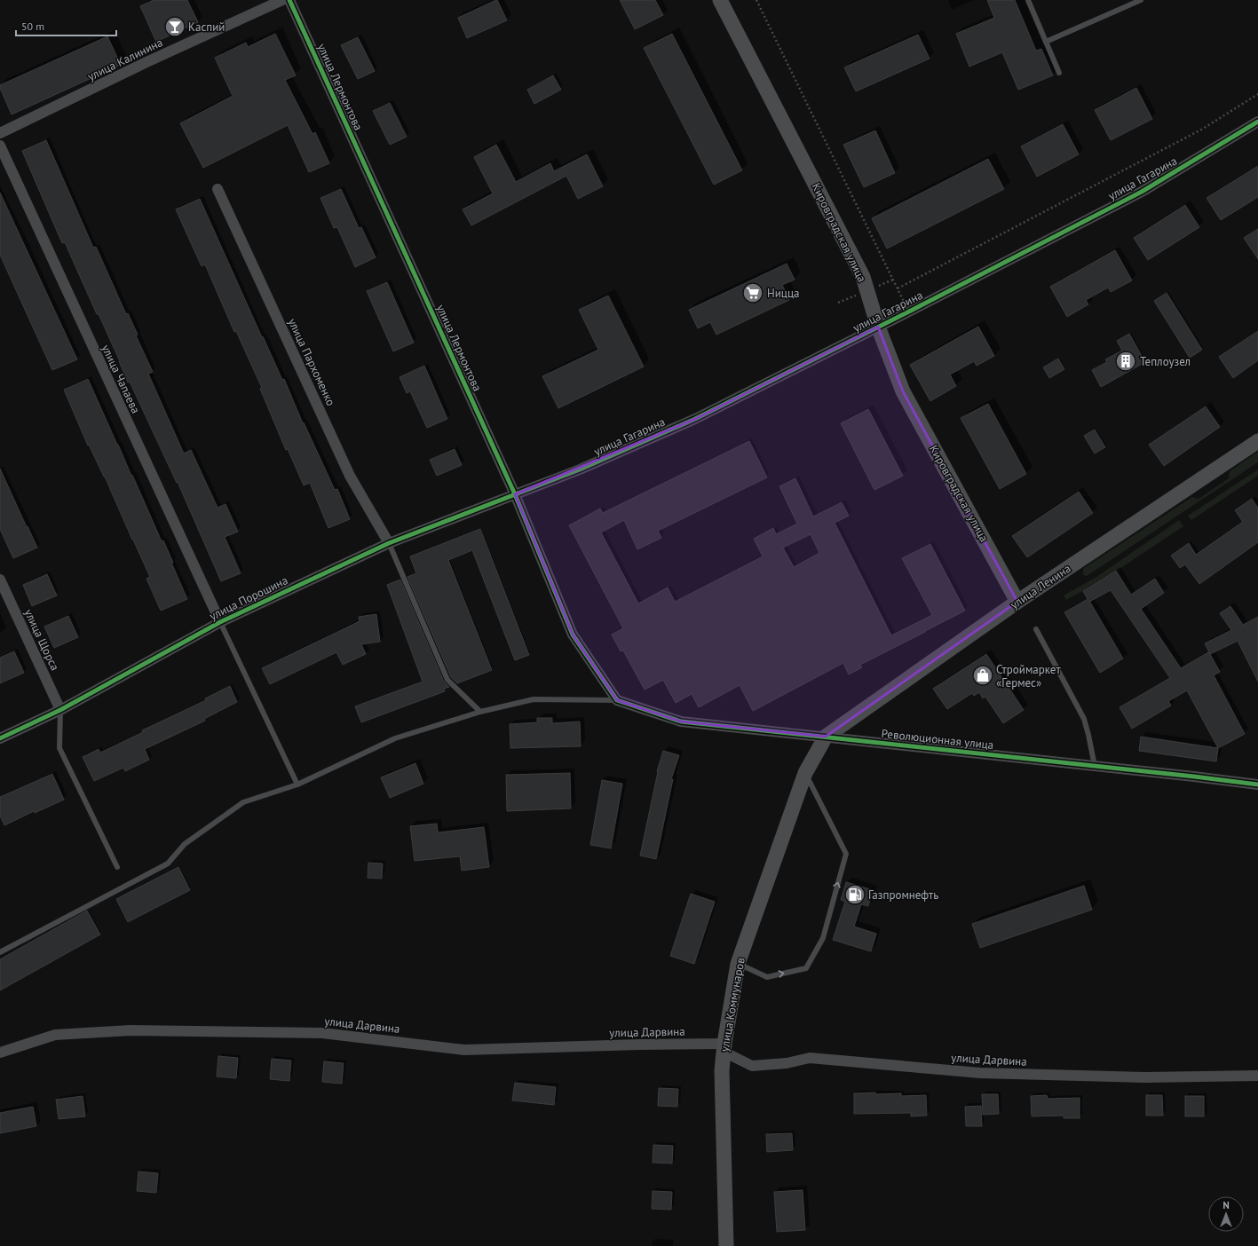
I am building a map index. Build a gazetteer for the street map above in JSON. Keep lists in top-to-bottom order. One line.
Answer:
{"streets":{"main road":["Кировградская улица","улица Ленина","улица Коммунаров"],"street":["улица Калинина","улица Лермонтова","улица Гагарина","улица Пархоменко","улица Чапаева","улица Порошина","улица Щорса","Революционная улица","улица Дарвина"]},"crossings":[["улица Лермонтова","улица Гагарина"],["улица Лермонтова","улица Порошина"],["улица Лермонтова","Революционная улица"],["улица Гагарина","Кировградская улица"],["улица Гагарина","улица Порошина"],["Кировградская улица","улица Ленина"],["улица Пархоменко","улица Порошина"],["улица Чапаева","улица Порошина"],["улица Ленина","Революционная улица"],["улица Ленина","улица Коммунаров"],["улица Порошина","улица Щорса"],["Революционная улица","улица Коммунаров"],["улица Коммунаров","улица Дарвина"]],"places":{"bar":["Каспий"],"supermarket":["Ницца"],"building":["Теплоузел"],"shop":["Строймаркет «Гермес»"],"fuel station":["Газпромнефть"]},"scale_bar":"50 m","north":"top"}
